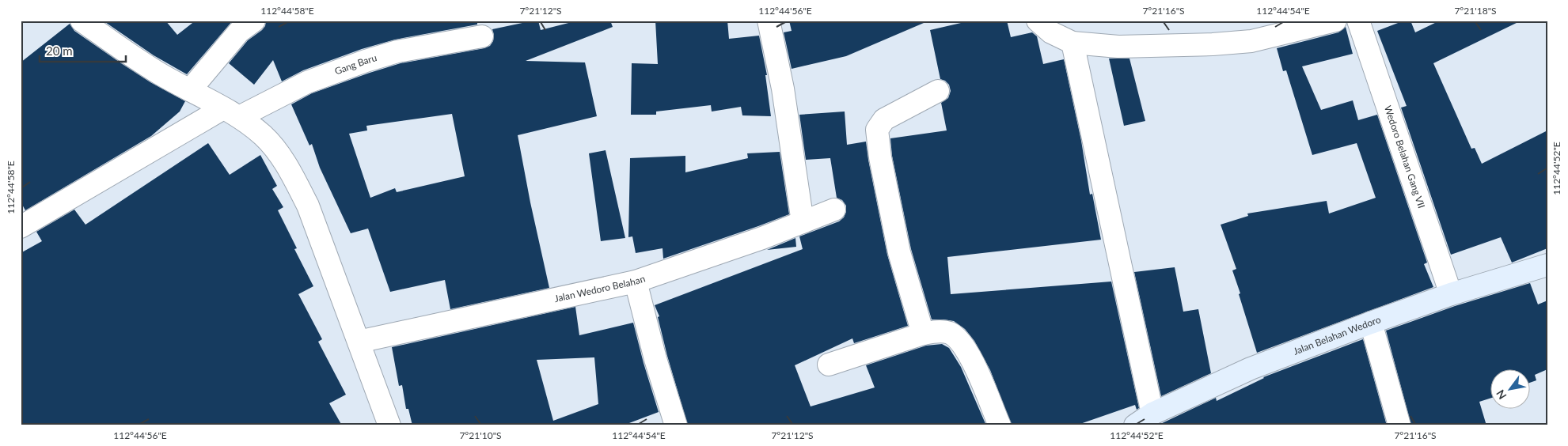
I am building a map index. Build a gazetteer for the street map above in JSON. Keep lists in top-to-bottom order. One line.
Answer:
{"streets":{"street":["Gang Baru","Wedoro Belahan Gang VII","Jalan Wedoro Belahan","Jalan Belahan Wedoro"]},"crossings":[["Wedoro Belahan Gang VII","Jalan Belahan Wedoro"]],"scale_bar":"20 m","north":"bottom left","coordinates":["112°44'58\"E","7°21'12\"S","112°44'56\"E","7°21'16\"S","112°44'54\"E","7°21'18\"S","112°44'52\"E","7°21'10\"S"]}
